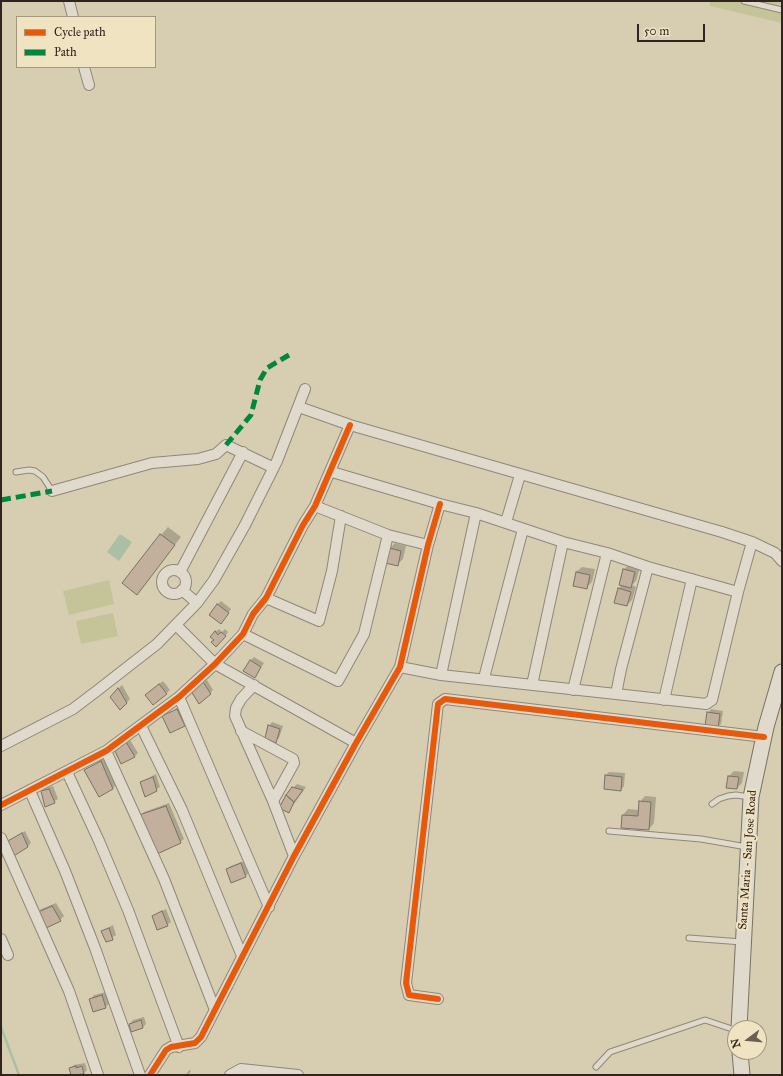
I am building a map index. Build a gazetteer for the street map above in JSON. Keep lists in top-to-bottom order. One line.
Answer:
{"streets":{"main road":["Santa Maria - San Jose Road"]},"legend":["Cycle path","Path"],"scale_bar":"50 m","north":"left"}
